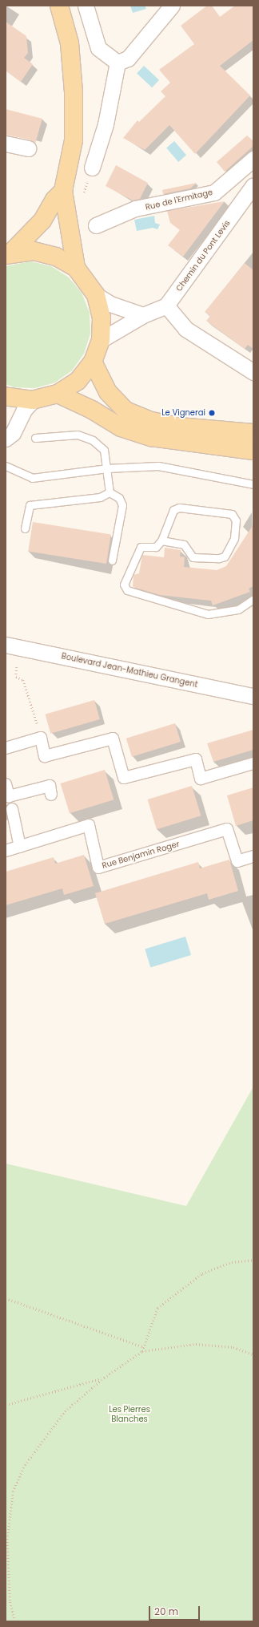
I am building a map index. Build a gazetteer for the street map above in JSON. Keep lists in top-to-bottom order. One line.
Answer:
{"streets":{"street":["Rue de l'Ermitage","Chemin du Pont Levis","Boulevard Jean-Mathieu Grangent","Rue Benjamin Roger"]},"parks":["Les Pierres Blanches"],"places":["Le Vignerai"],"scale_bar":"20 m"}
